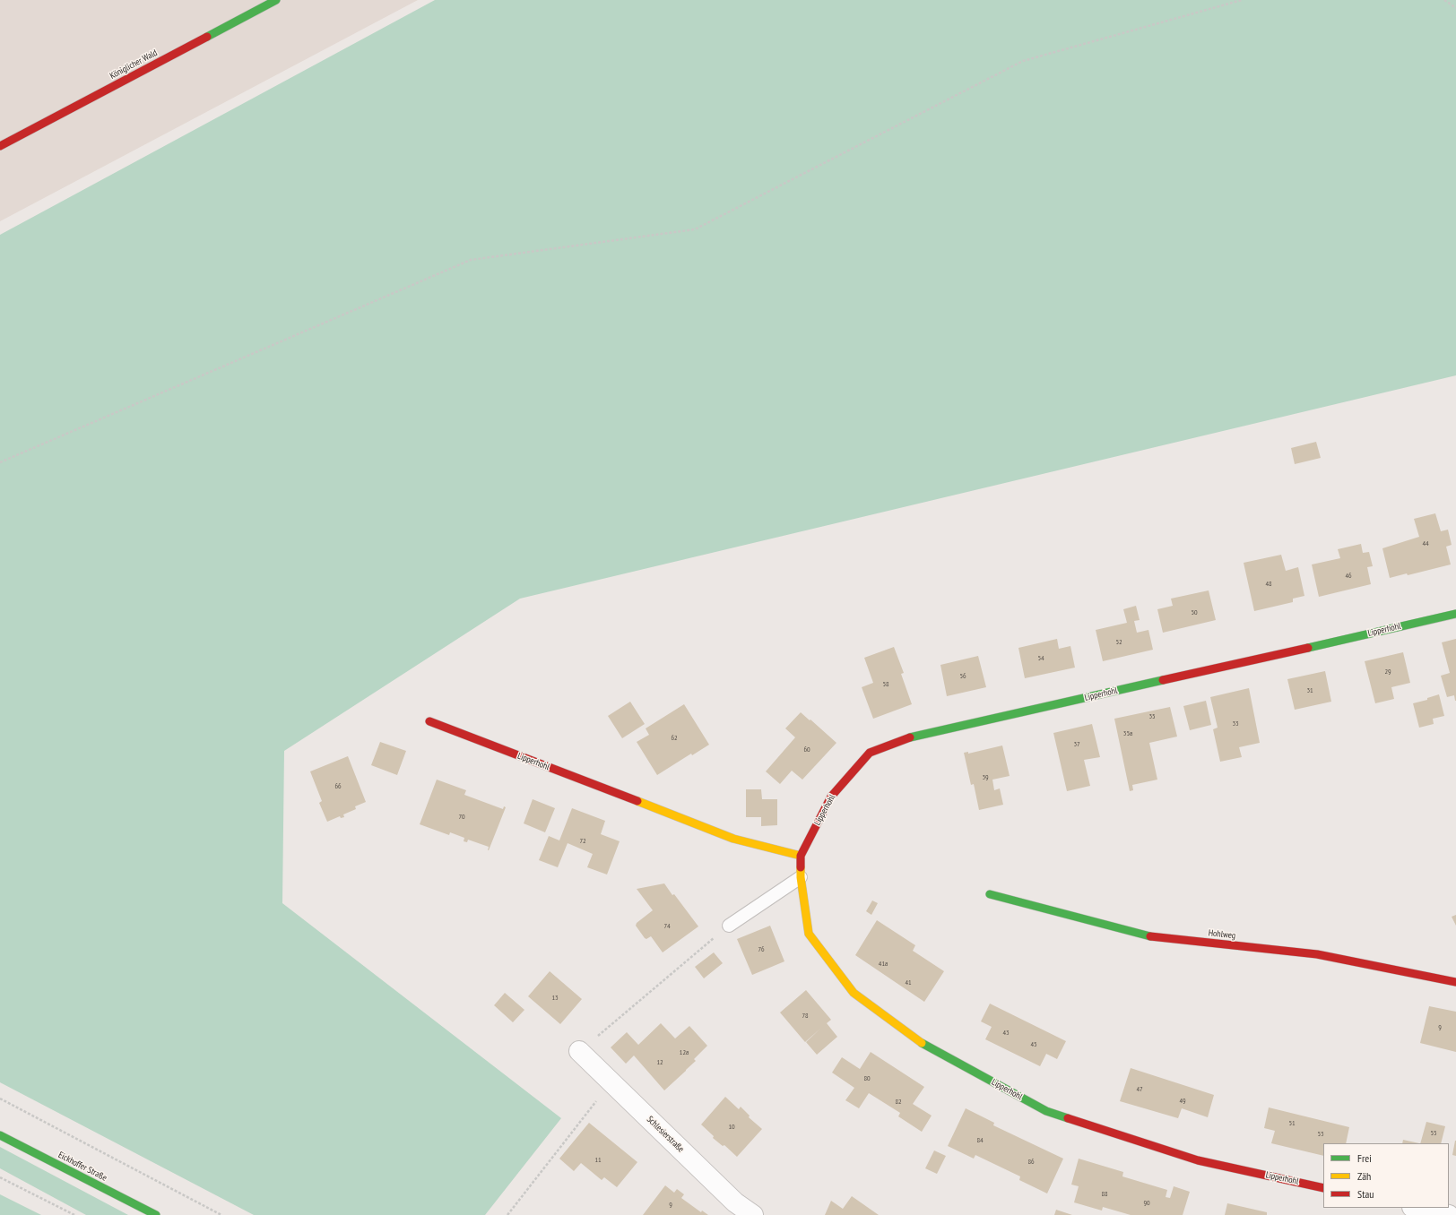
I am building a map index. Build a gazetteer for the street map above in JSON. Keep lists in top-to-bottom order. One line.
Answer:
{"streets":{"street":["Königlicher Wald","Lipperhohl","Hohlweg","Schlesierstraße","Eickhoffer Straße"]},"house_numbers":["44","46","48","50","52","54","29","56","58","31","35","33","35a","62","37","60","39","66","70","72","74","76","41a","41","13","78","9","43","45","12a","12","80","47","49","82","51","10","55","53","84","11","86","88","90","9"],"legend":["Frei","Zäh","Stau"]}
